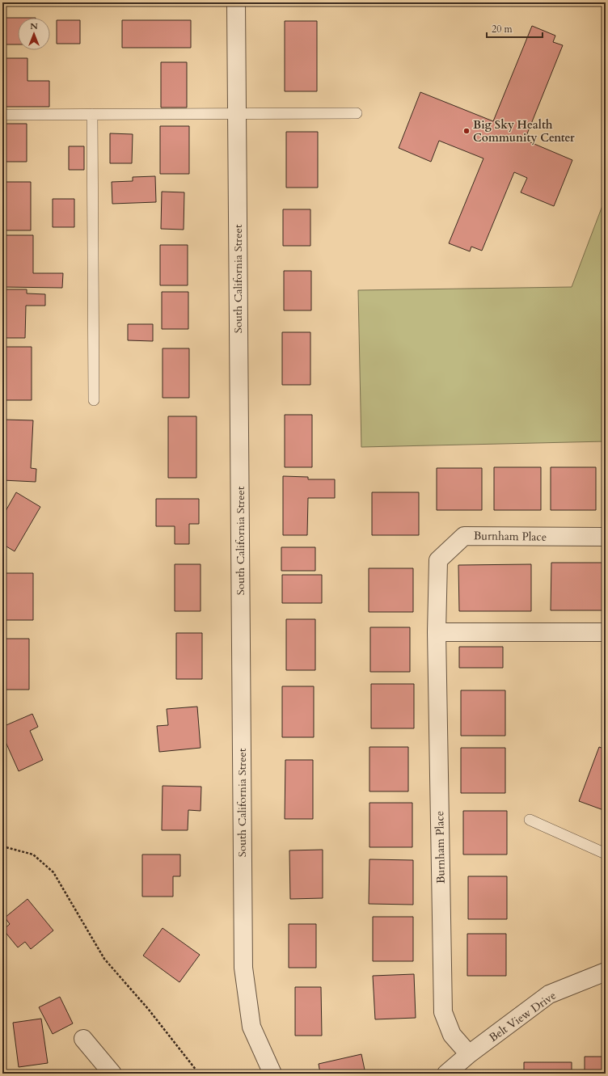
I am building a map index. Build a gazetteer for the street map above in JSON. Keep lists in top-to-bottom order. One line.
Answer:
{"streets":{"street":["South California Street","Burnham Place","Belt View Drive"]},"crossings":[["Burnham Place","Belt View Drive"]],"places":["Big Sky Health Community Center"],"scale_bar":"20 m","north":"top"}
